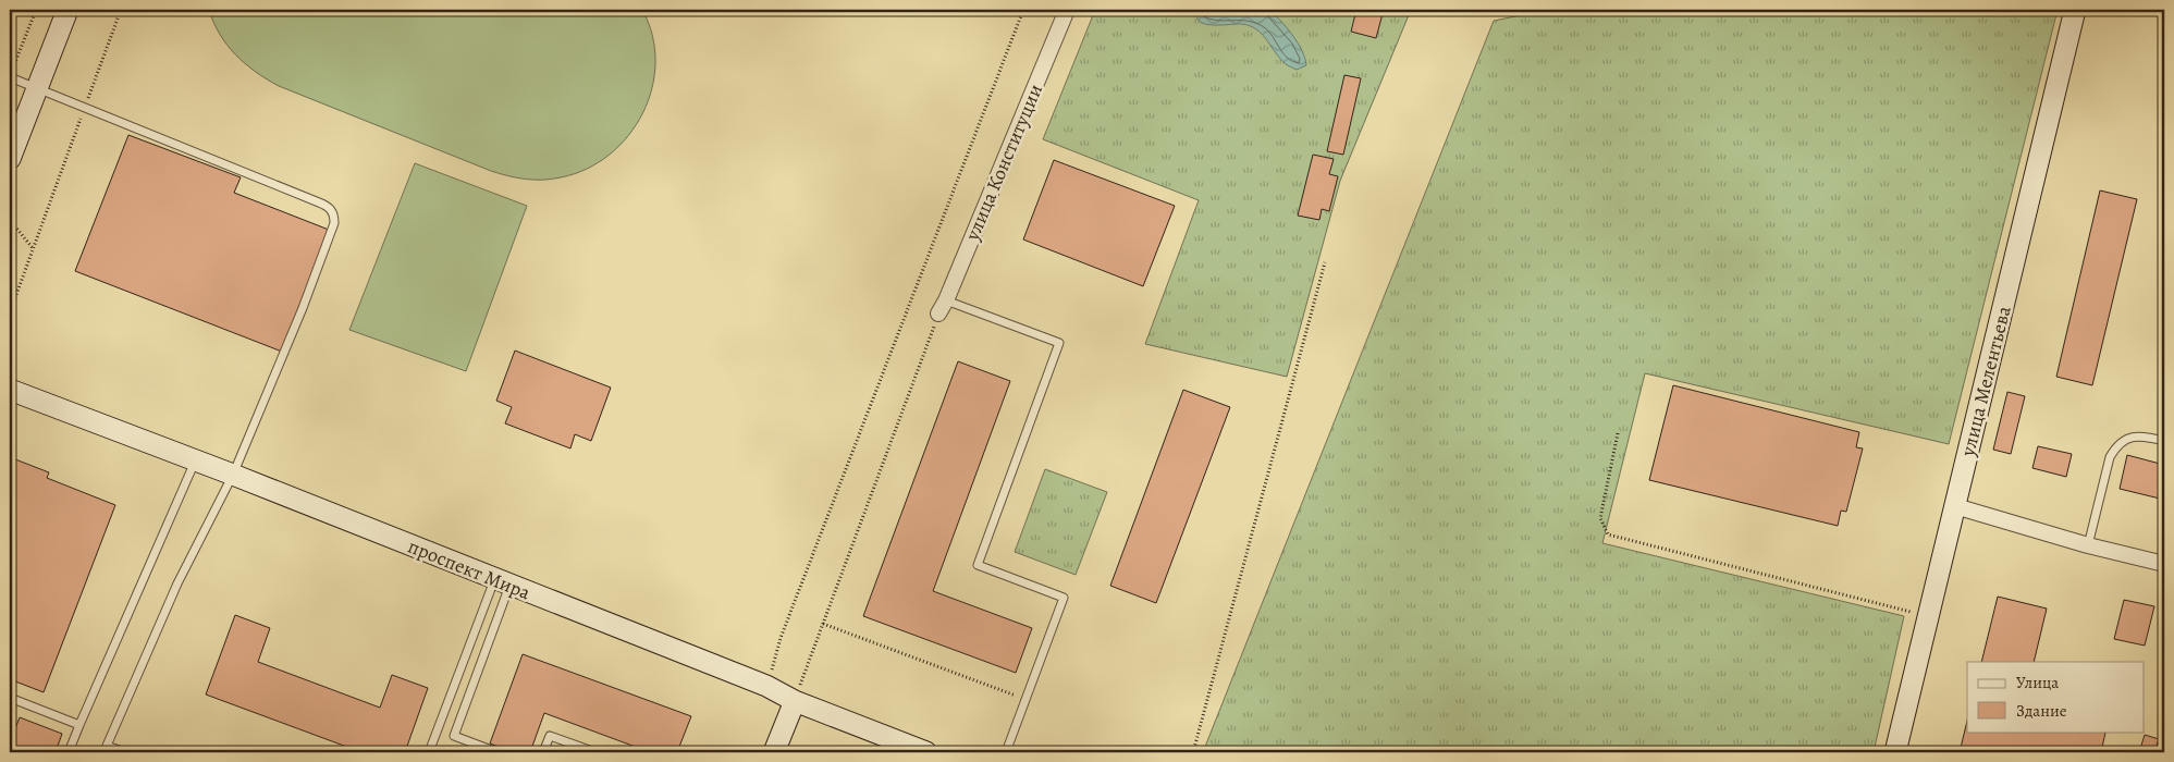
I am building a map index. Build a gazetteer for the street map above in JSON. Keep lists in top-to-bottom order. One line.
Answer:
{"streets":{"street":["улица Конституции","улица Мелентьева","проспект Мира"]},"legend":["Улица","Здание"]}
